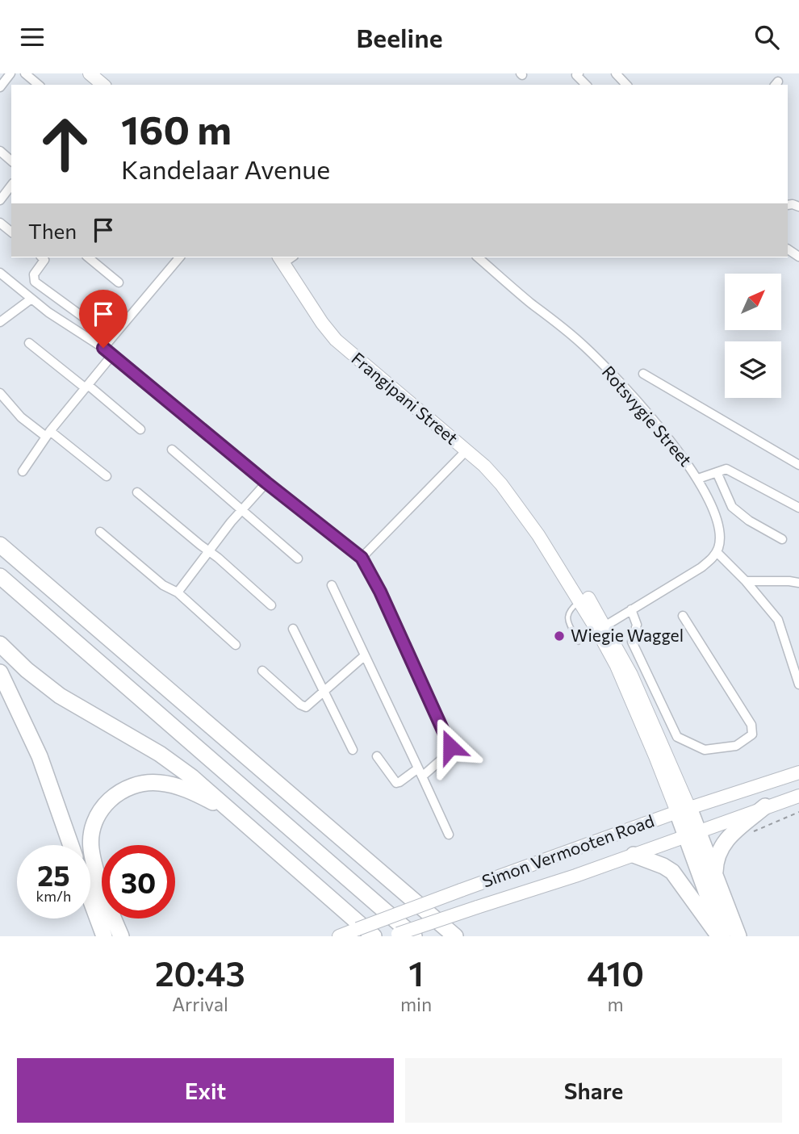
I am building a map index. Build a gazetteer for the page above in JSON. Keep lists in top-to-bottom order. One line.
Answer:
{"streets":{"main road":["Frangipani Street","Simon Vermooten Road"],"street":["Rotsvygie Street"]},"crossings":[["Frangipani Street","Simon Vermooten Road"]],"places":["Wiegie Waggel"],"north":"top right","page":{"header":"Beeline","turn":["160 m","Kandelaar Avenue"],"then":"Then","speed":"25 km/h","limit":"30","eta":["20:43","Arrival","1","min","410","m"],"buttons":["Exit","Share"]}}
